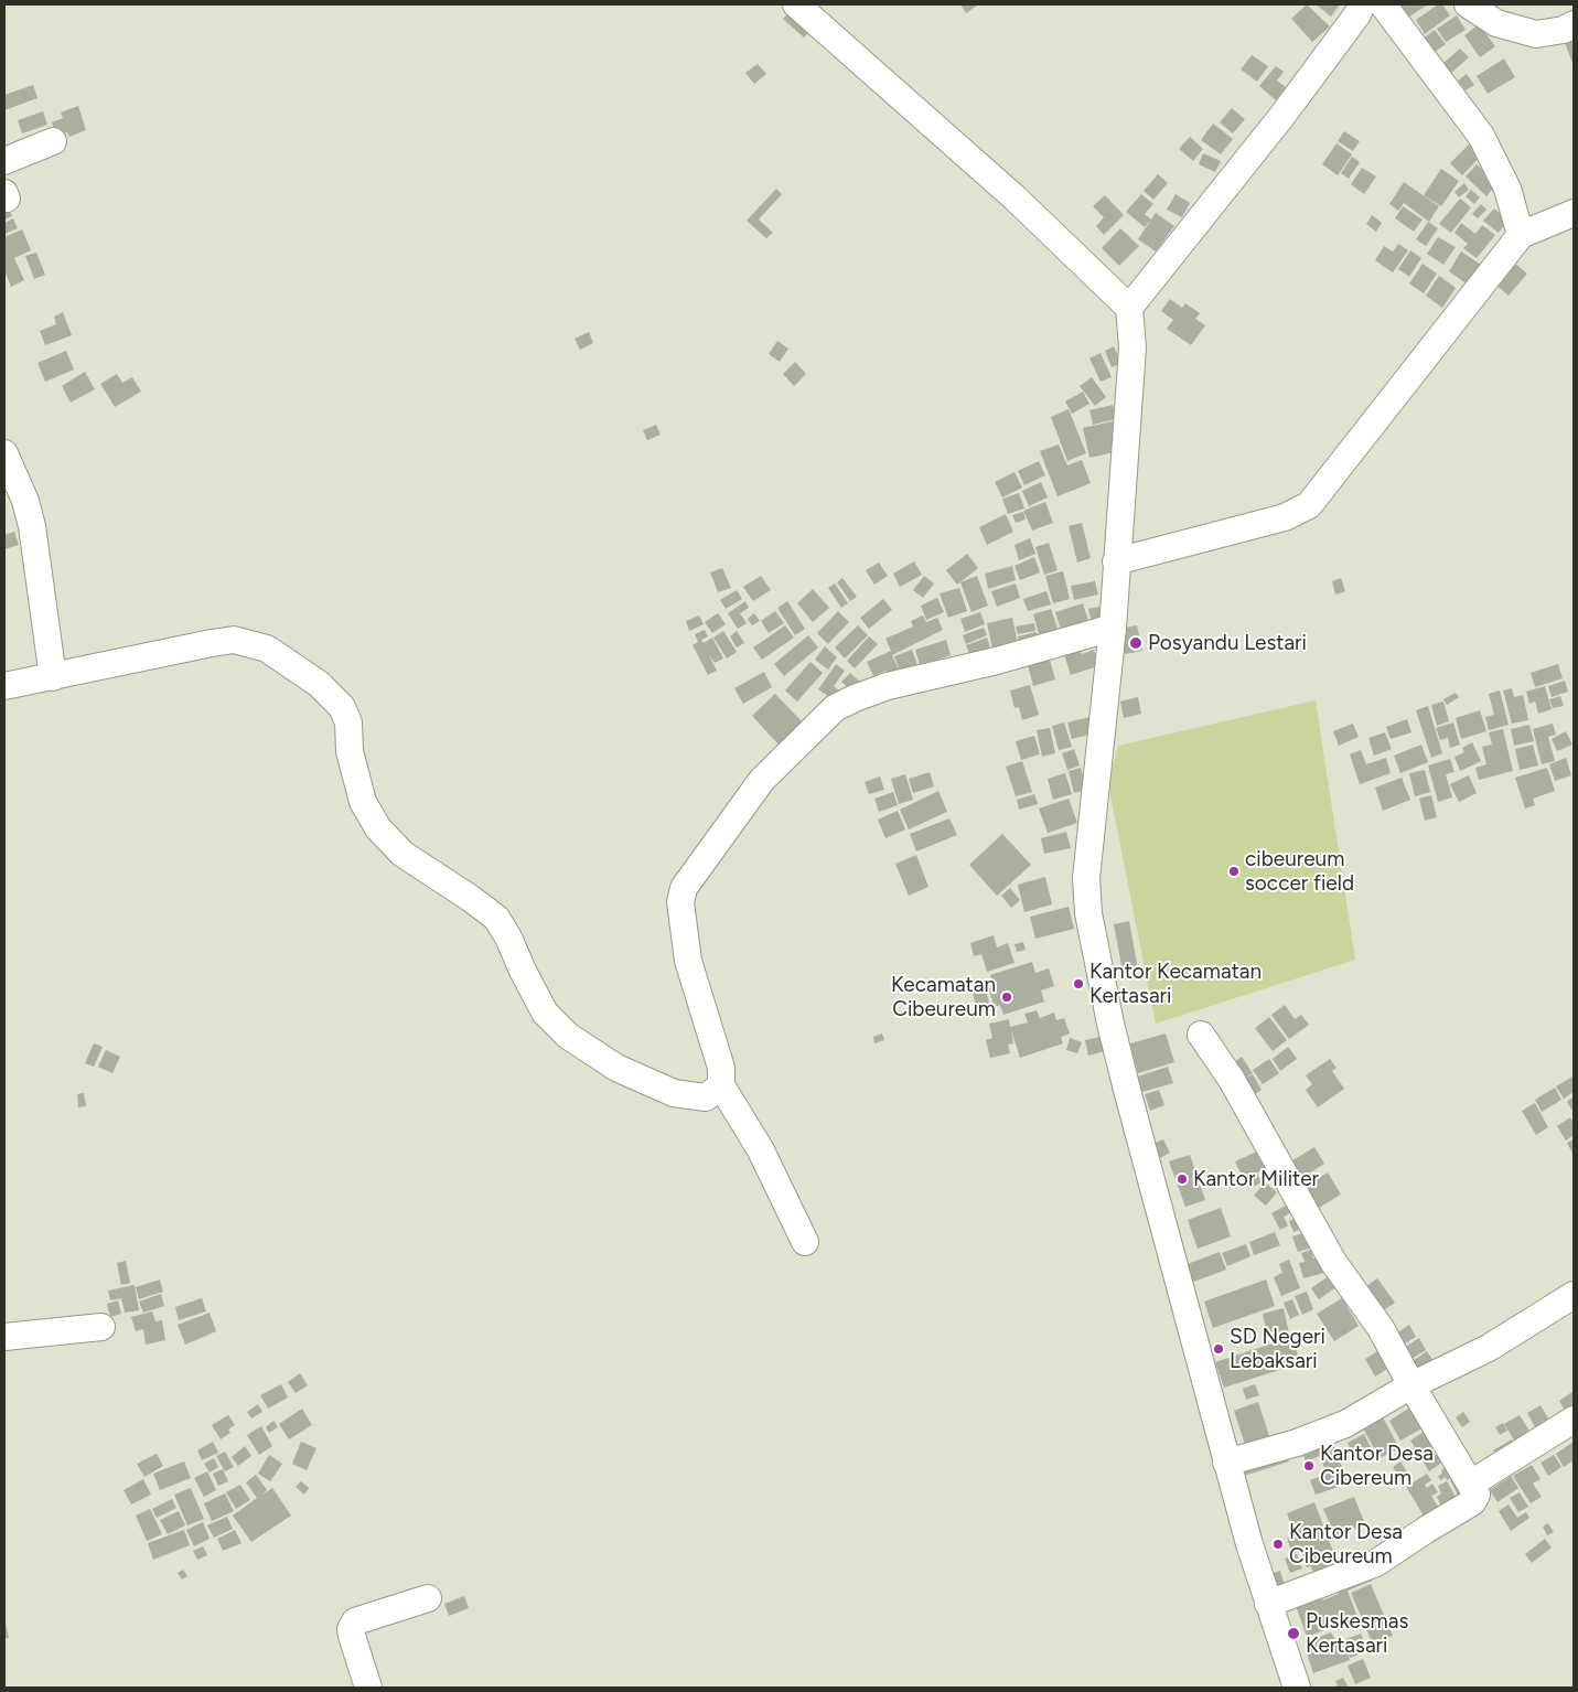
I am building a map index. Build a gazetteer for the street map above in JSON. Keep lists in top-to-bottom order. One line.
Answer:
{"places":["Posyandu Lestari","cibeureum soccer field","Kantor Kecamatan Kertasari","Kecamatan Cibeureum","Kantor Militer","SD Negeri Lebaksari","Kantor Desa Cibereum","Kantor Desa Cibeureum","Puskesmas Kertasari"]}
